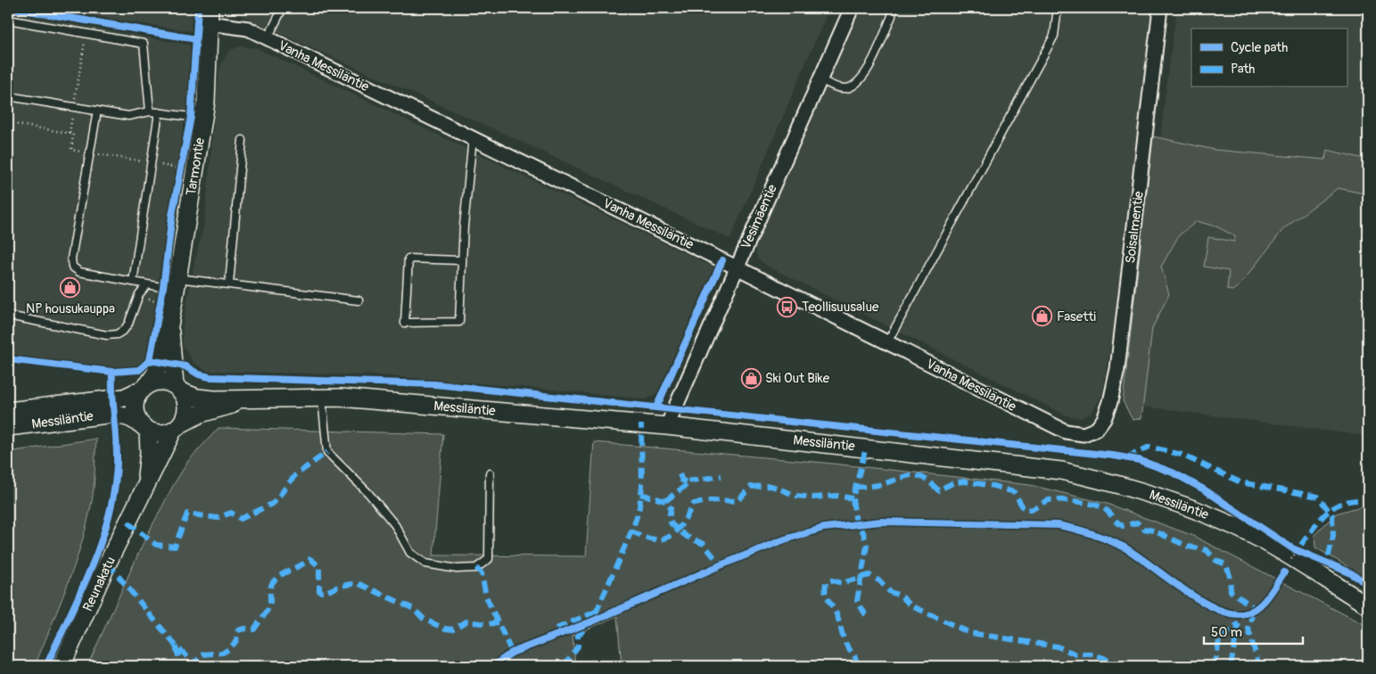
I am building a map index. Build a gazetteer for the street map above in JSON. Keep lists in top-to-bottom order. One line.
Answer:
{"streets":{"street":["Vanha Messiläntie","Tarmontie","Vesimäentie","Soisalmentie","Messiläntie","Reunakatu"]},"crossings":[["Vanha Messiläntie","Tarmontie"],["Vanha Messiläntie","Vesimäentie"],["Vanha Messiläntie","Soisalmentie"],["Tarmontie","Messiläntie"],["Tarmontie","Reunakatu"],["Vesimäentie","Messiläntie"],["Messiläntie","Reunakatu"]],"places":{"shop":["NP housukauppa","Fasetti","Ski Out Bike"],"bus stop":["Teollisuusalue"]},"legend":["Cycle path","Path"],"scale_bar":"50 m"}
